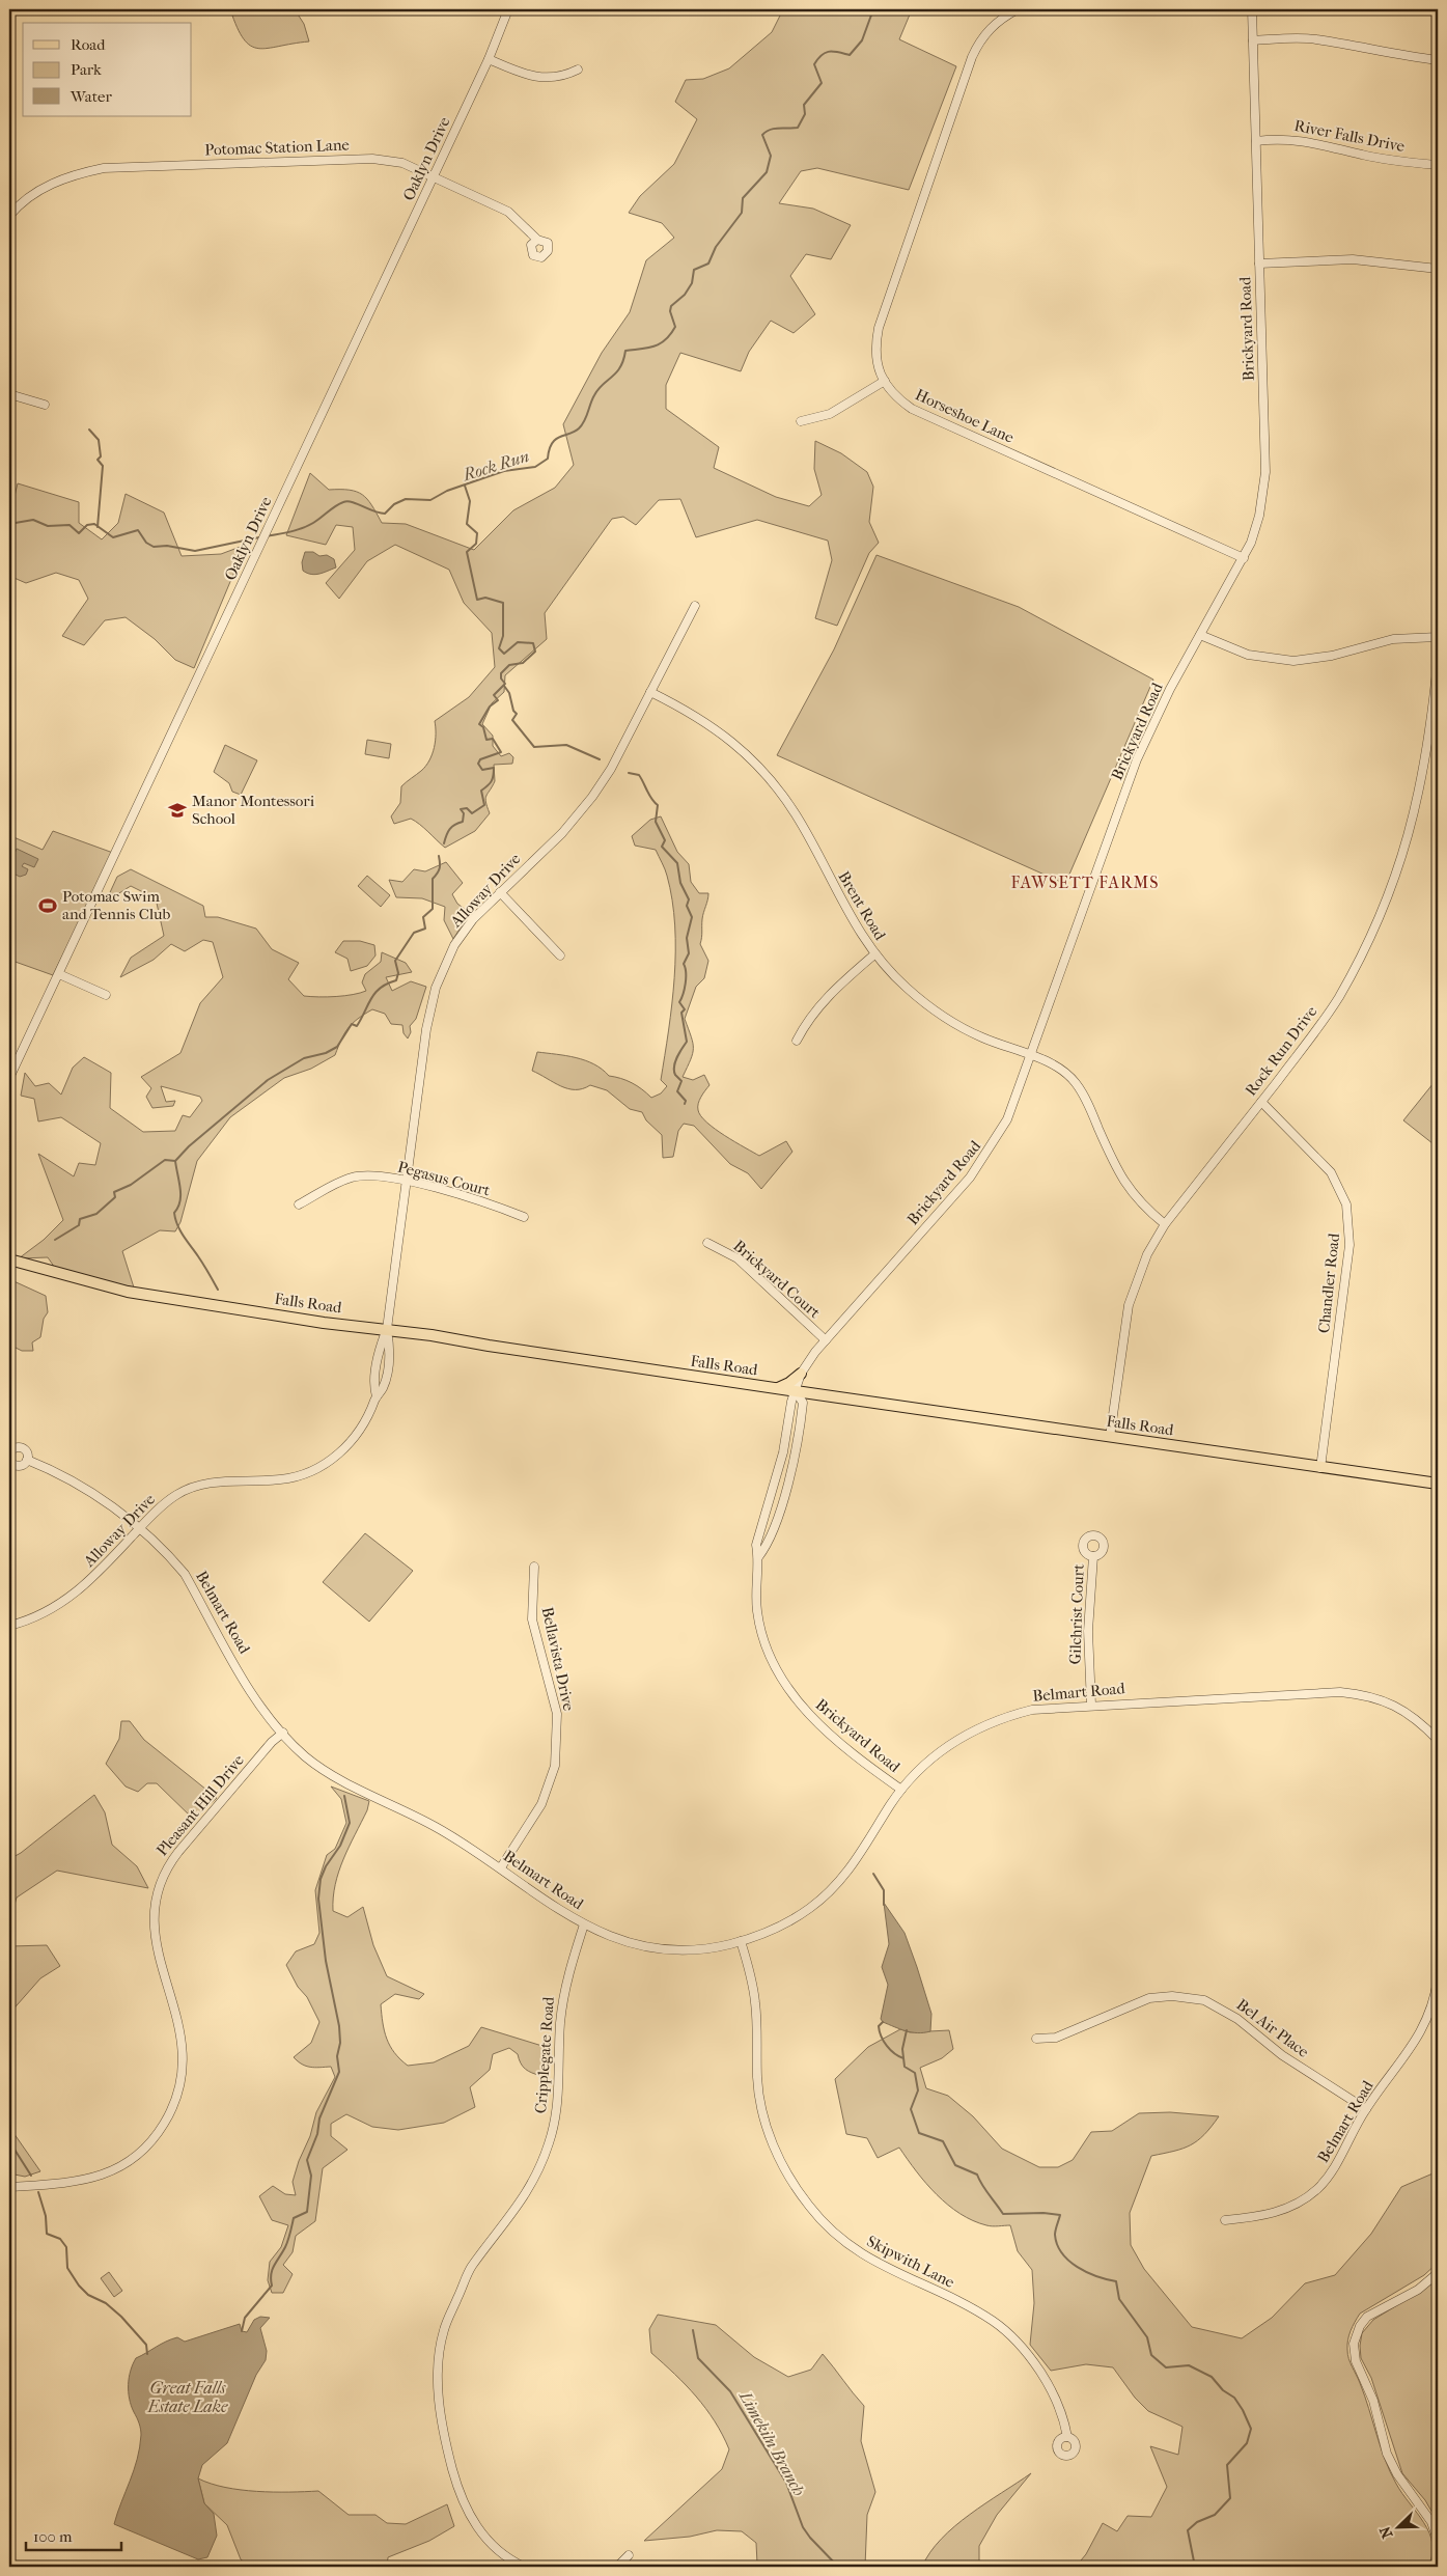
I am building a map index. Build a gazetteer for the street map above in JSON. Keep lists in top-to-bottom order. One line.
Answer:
{"streets":{"main road":["Falls Road"],"street":["River Falls Drive","Potomac Station Lane","Oaklyn Drive","Brickyard Road","Horseshoe Lane","Alloway Drive","Brent Road","Rock Run Drive","Pegasus Court","Brickyard Court","Chandler Road","Belmart Road","Gilchrist Court","Bellavista Drive","Pleasant Hill Drive","Bel Air Place","Cripplegate Road","Skipwith Lane"]},"crossings":[["River Falls Drive","Brickyard Road"],["Potomac Station Lane","Oaklyn Drive"],["Brickyard Road","Horseshoe Lane"],["Brickyard Road","Brent Road"],["Brickyard Road","Brickyard Court"],["Brickyard Road","Falls Road"],["Brickyard Road","Belmart Road"],["Alloway Drive","Brent Road"],["Alloway Drive","Pegasus Court"],["Alloway Drive","Falls Road"],["Alloway Drive","Belmart Road"],["Brent Road","Rock Run Drive"],["Rock Run Drive","Chandler Road"],["Rock Run Drive","Falls Road"],["Chandler Road","Falls Road"],["Belmart Road","Gilchrist Court"],["Belmart Road","Bellavista Drive"],["Belmart Road","Pleasant Hill Drive"],["Belmart Road","Bel Air Place"],["Belmart Road","Cripplegate Road"],["Belmart Road","Skipwith Lane"]],"districts":["FAWSETT FARMS"],"water":["Rock Run","Great Falls Estate Lake","Limekiln Branch"],"places":{"school or university":["Manor Montessori School"],"sports":["Potomac Swim and Tennis Club"]},"legend":["Road","Park","Water"],"scale_bar":"100 m","north":"bottom left"}
